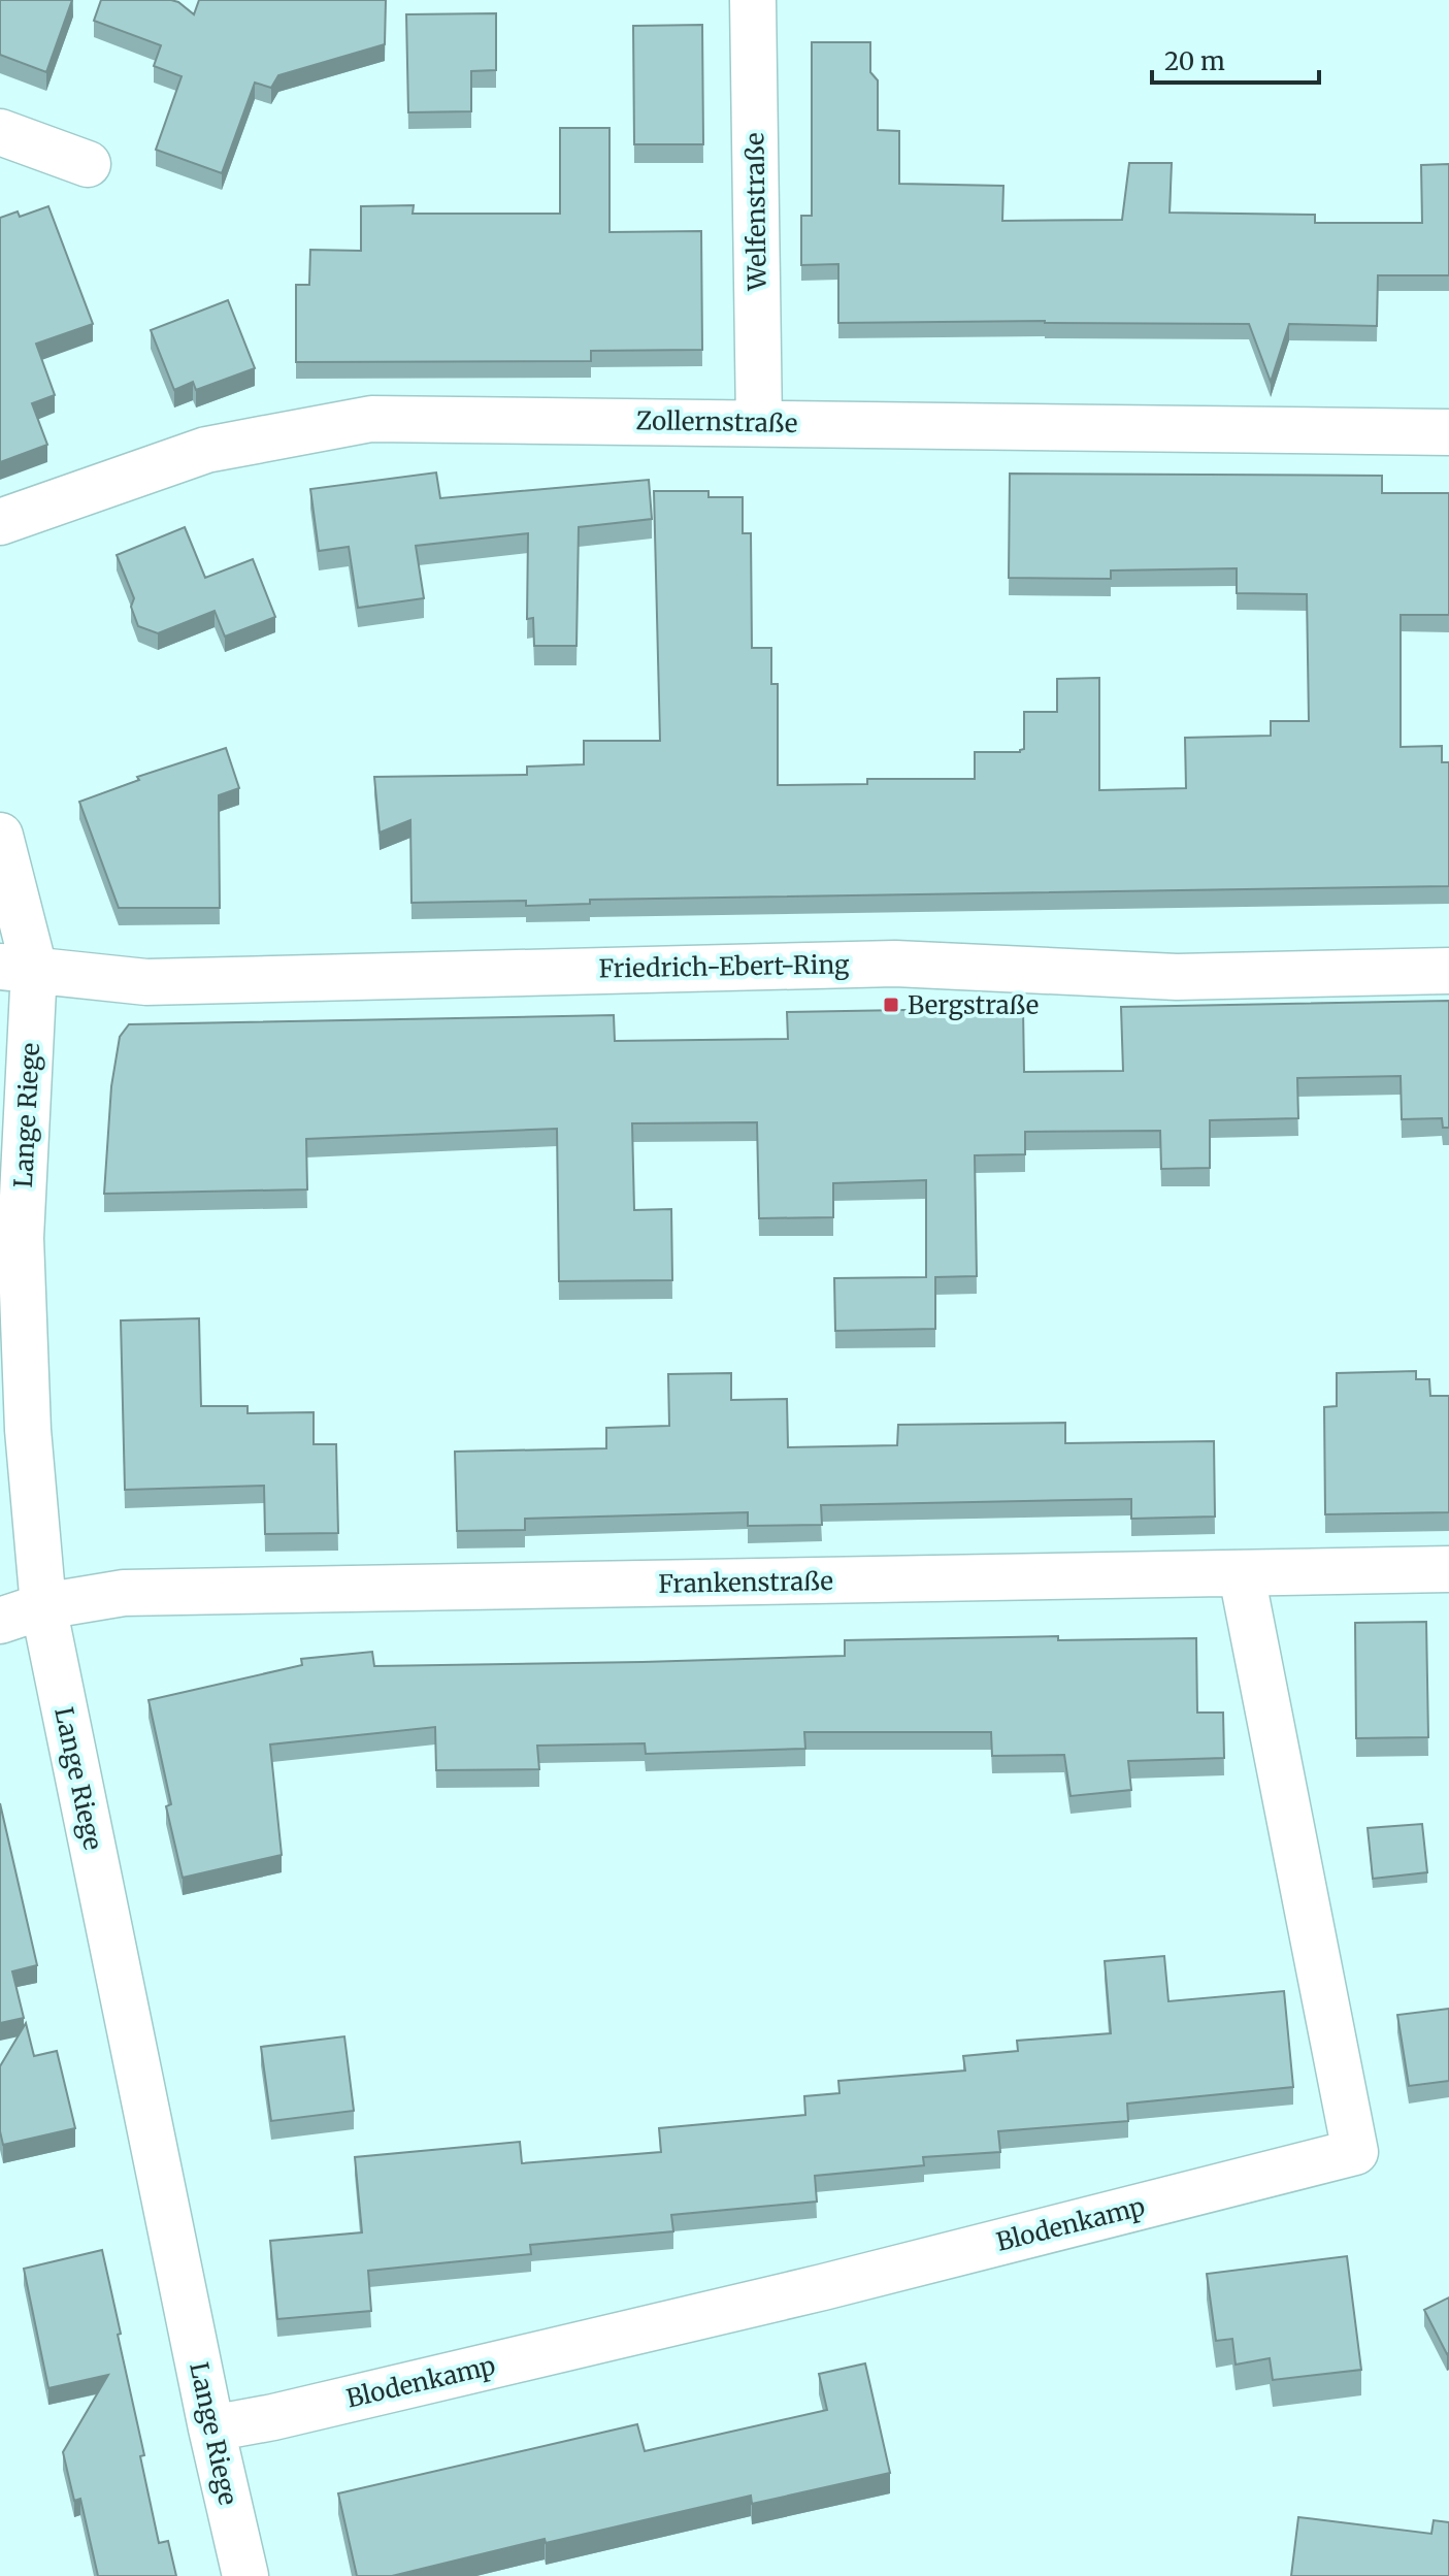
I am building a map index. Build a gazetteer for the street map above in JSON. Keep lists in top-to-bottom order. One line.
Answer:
{"streets":{"street":["Welfenstraße","Zollernstraße","Friedrich-Ebert-Ring","Lange Riege","Frankenstraße","Blodenkamp"]},"crossings":[["Welfenstraße","Zollernstraße"],["Friedrich-Ebert-Ring","Lange Riege"],["Lange Riege","Frankenstraße"],["Lange Riege","Blodenkamp"],["Frankenstraße","Blodenkamp"]],"places":{"transit":["Bergstraße"]},"scale_bar":"20 m"}
